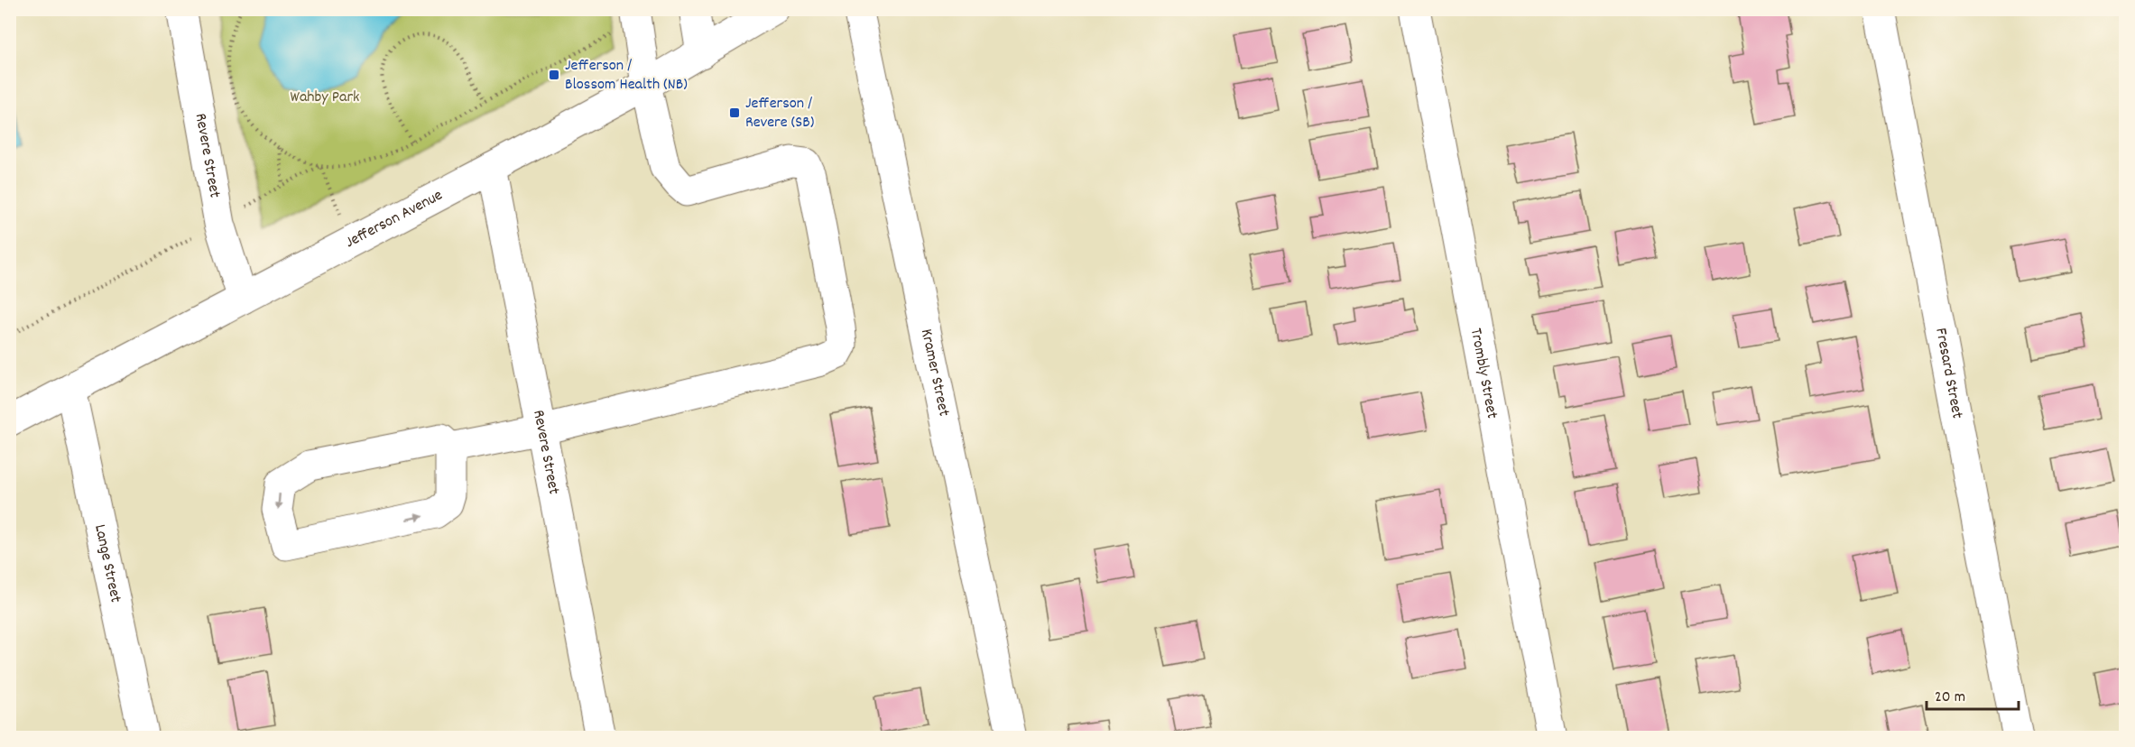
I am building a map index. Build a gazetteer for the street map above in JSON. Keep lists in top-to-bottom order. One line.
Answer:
{"streets":{"street":["Revere Street","Jefferson Avenue","Kramer Street","Trombly Street","Fresard Street","Lange Street"]},"crossings":[["Revere Street","Jefferson Avenue"],["Jefferson Avenue","Lange Street"]],"parks":["Wahby Park"],"places":{"transit":["Jefferson / Blossom Health (NB)","Jefferson / Revere (SB)"]},"scale_bar":"20 m"}
